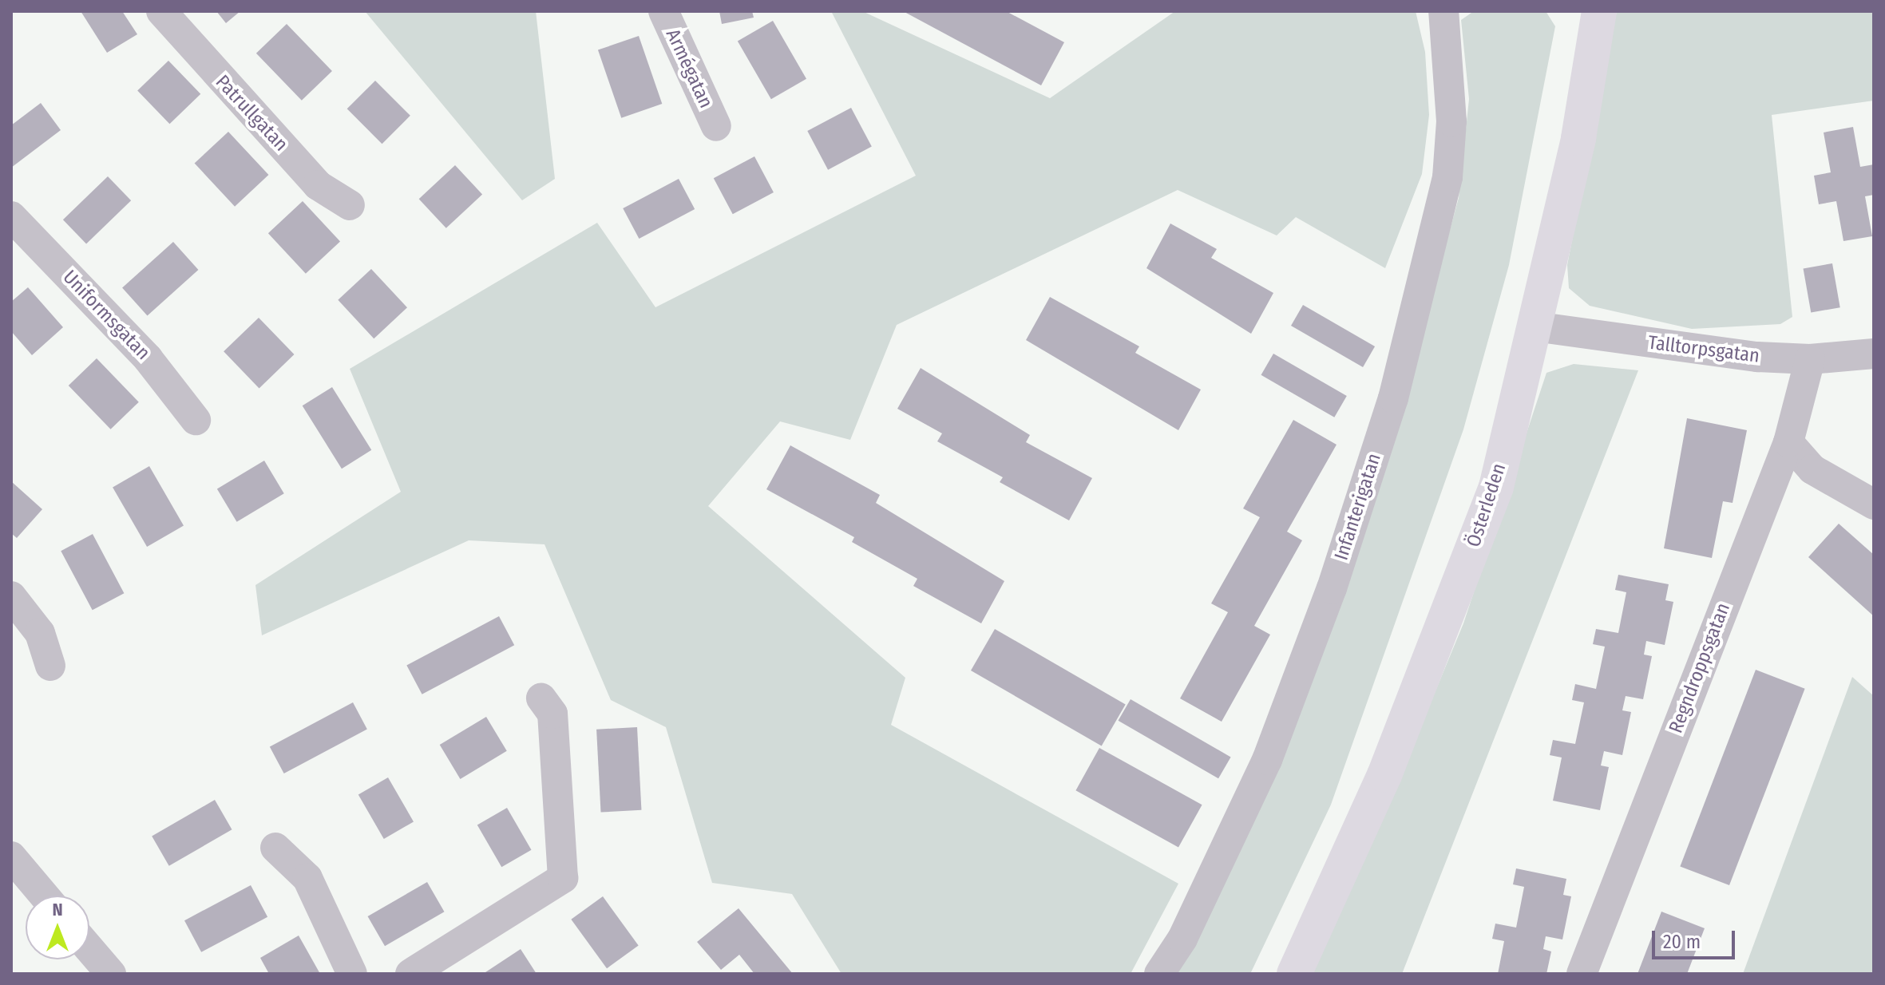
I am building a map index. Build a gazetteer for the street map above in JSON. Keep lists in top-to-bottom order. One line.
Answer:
{"streets":{"main road":["Österleden"],"street":["Armégatan","Patrullgatan","Uniformsgatan","Talltorpsgatan","Infanterigatan","Regndroppsgatan"]},"crossings":[["Talltorpsgatan","Österleden"],["Talltorpsgatan","Regndroppsgatan"]],"scale_bar":"20 m","north":"top"}
